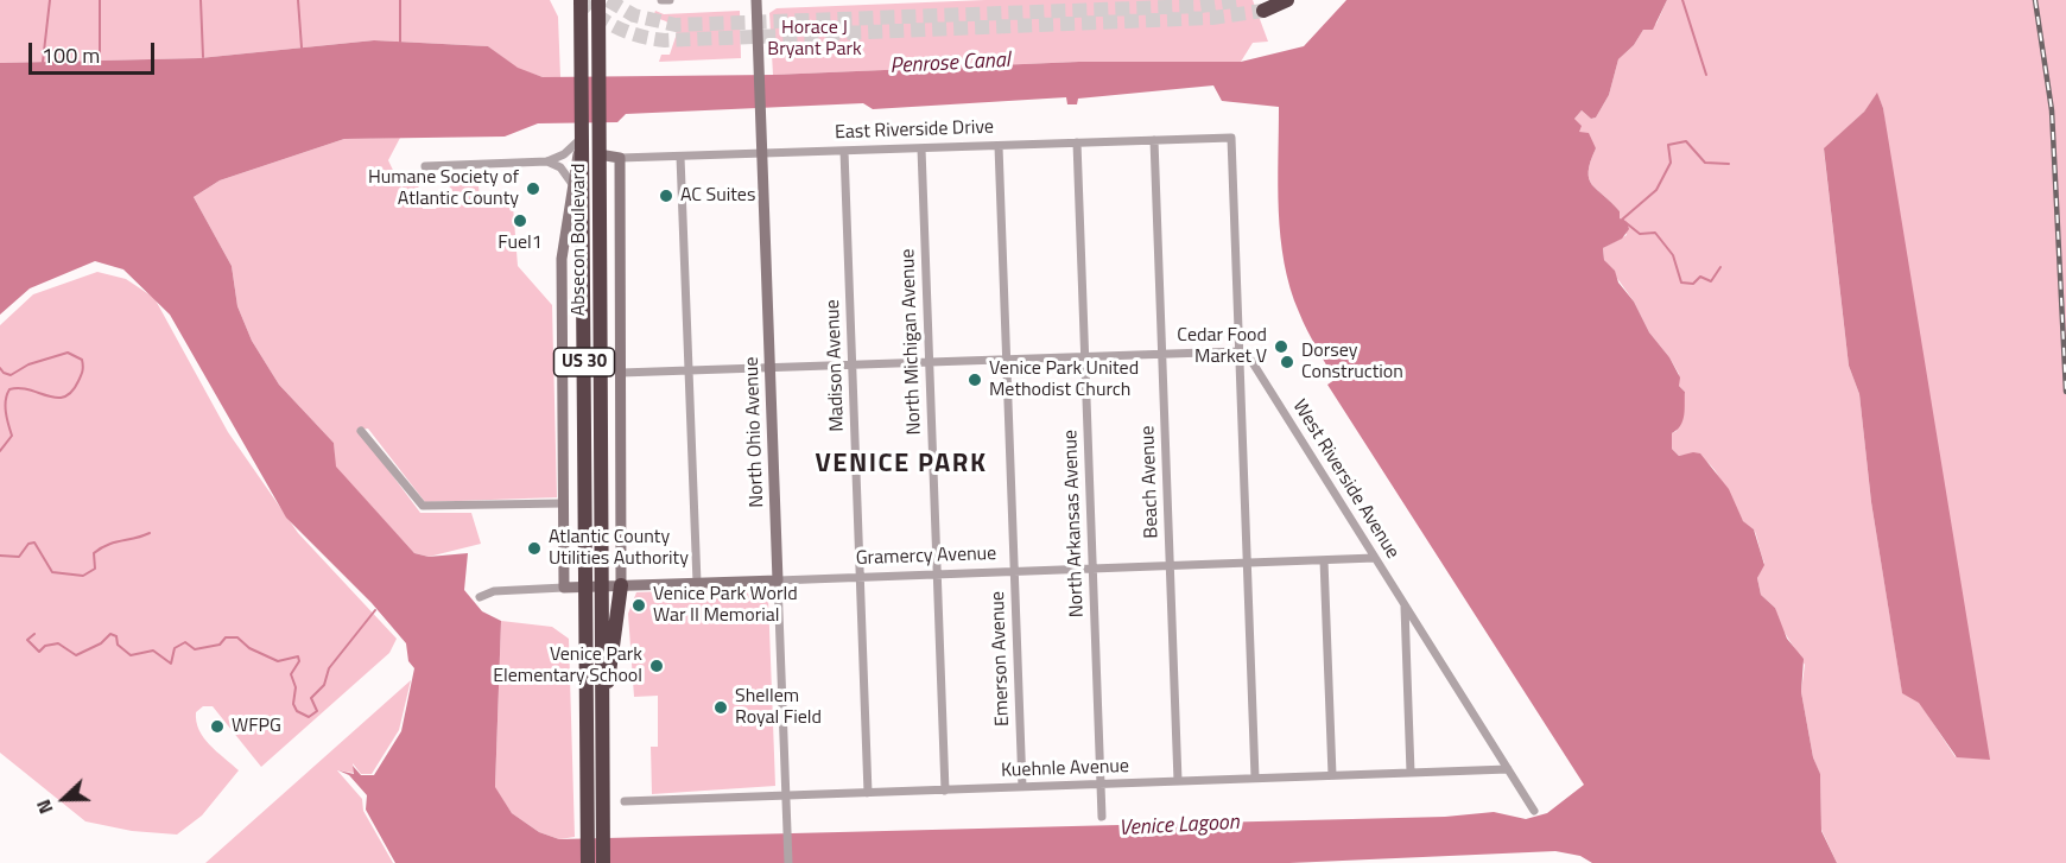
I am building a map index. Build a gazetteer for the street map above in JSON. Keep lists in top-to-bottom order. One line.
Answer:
{"streets":{"highway":["Absecon Boulevard","US 30"],"street":["East Riverside Drive","North Michigan Avenue","Madison Avenue","North Ohio Avenue","West Riverside Avenue","Beach Avenue","North Arkansas Avenue","Gramercy Avenue","Emerson Avenue","Kuehnle Avenue"]},"crossings":[["East Riverside Drive","Absecon Boulevard"],["East Riverside Drive","North Michigan Avenue"],["East Riverside Drive","Madison Avenue"],["East Riverside Drive","North Ohio Avenue"],["East Riverside Drive","West Riverside Avenue"],["East Riverside Drive","Beach Avenue"],["East Riverside Drive","North Arkansas Avenue"],["East Riverside Drive","Emerson Avenue"],["Absecon Boulevard","Gramercy Avenue"],["North Michigan Avenue","Gramercy Avenue"],["North Michigan Avenue","Kuehnle Avenue"],["Madison Avenue","Gramercy Avenue"],["Madison Avenue","Kuehnle Avenue"],["North Ohio Avenue","Gramercy Avenue"],["North Ohio Avenue","Kuehnle Avenue"],["West Riverside Avenue","Gramercy Avenue"],["West Riverside Avenue","Kuehnle Avenue"],["Beach Avenue","Gramercy Avenue"],["Beach Avenue","Kuehnle Avenue"],["North Arkansas Avenue","Gramercy Avenue"],["North Arkansas Avenue","Kuehnle Avenue"],["Gramercy Avenue","Emerson Avenue"],["Emerson Avenue","Kuehnle Avenue"]],"districts":["VENICE PARK"],"water":["Penrose Canal","Venice Lagoon"],"parks":["Horace J Bryant Park"],"places":["Humane Society of Atlantic County","AC Suites","Fuel1","Cedar Food Market V","Dorsey Construction","Venice Park United Methodist Church","Atlantic County Utilities Authority","Venice Park World War II Memorial","Venice Park Elementary School","Shellem Royal Field","WFPG"],"scale_bar":"100 m","north":"left"}
